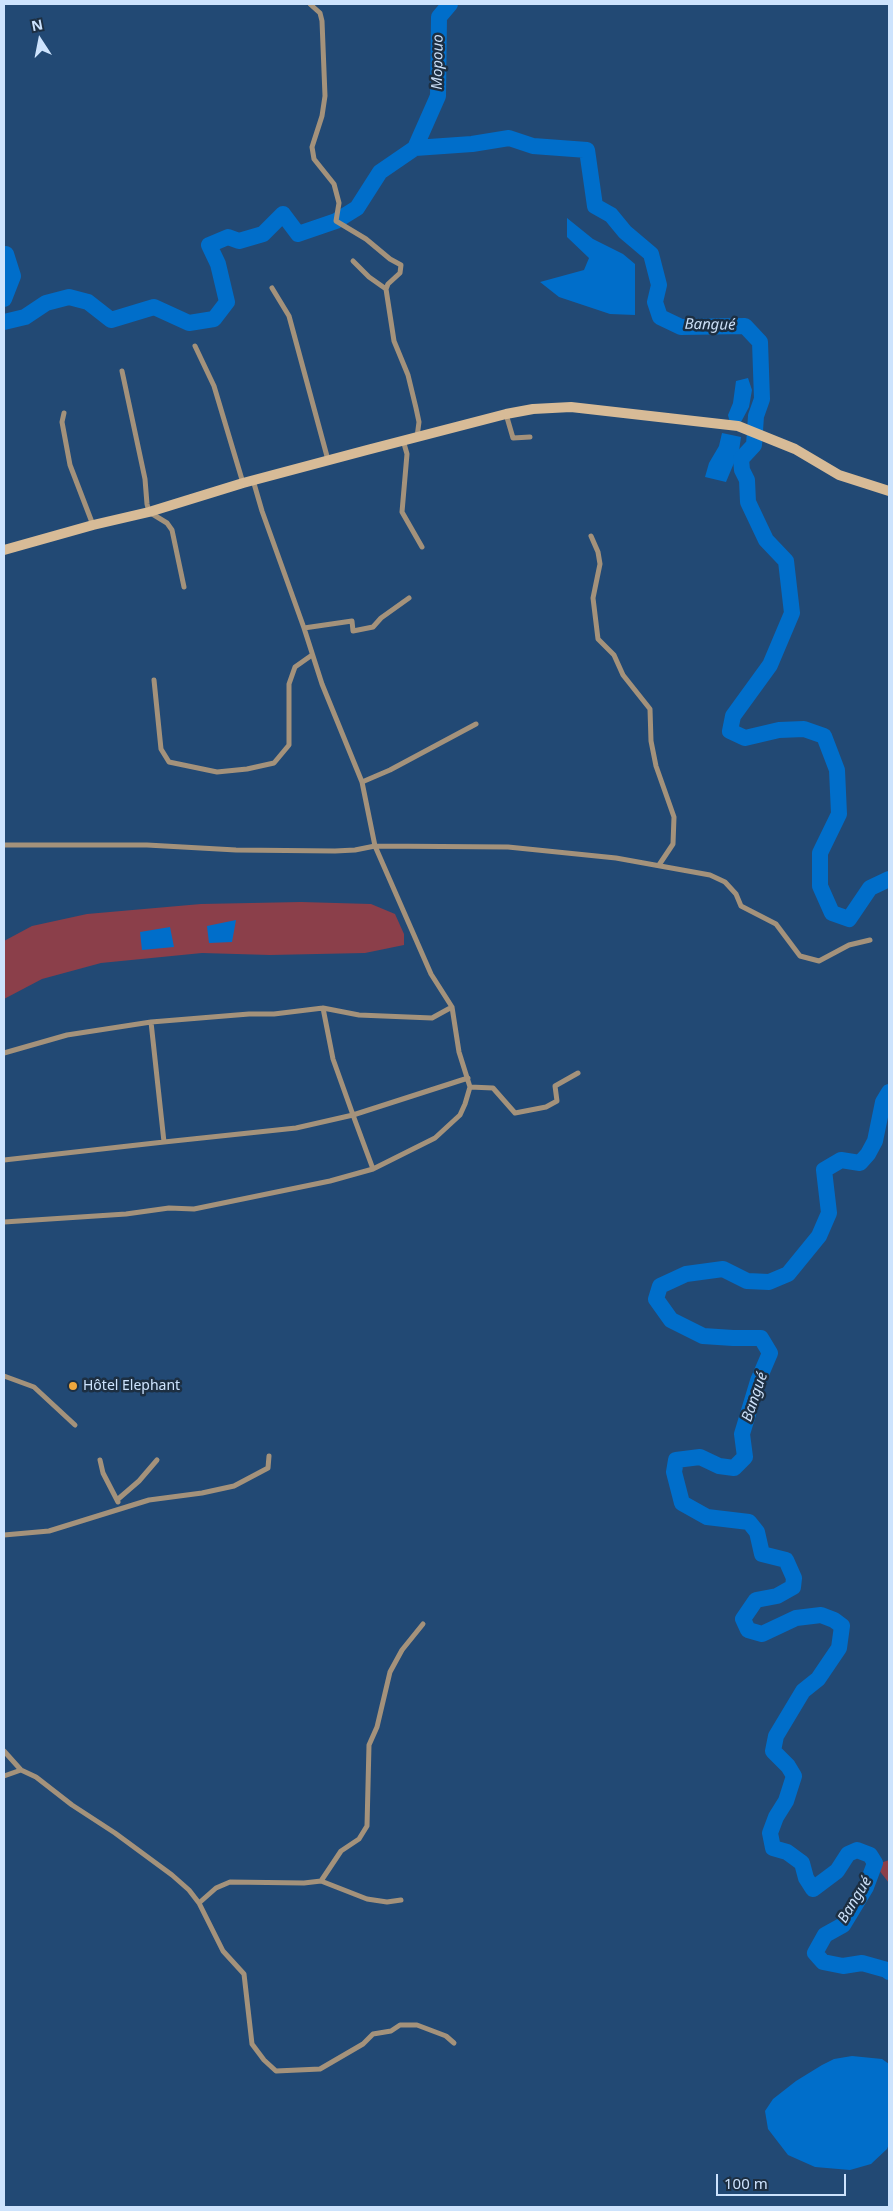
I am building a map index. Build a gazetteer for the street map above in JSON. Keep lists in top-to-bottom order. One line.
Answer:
{"water":["Mopouo","Bangué"],"places":["Hôtel Elephant"],"scale_bar":"100 m","north":"top"}
